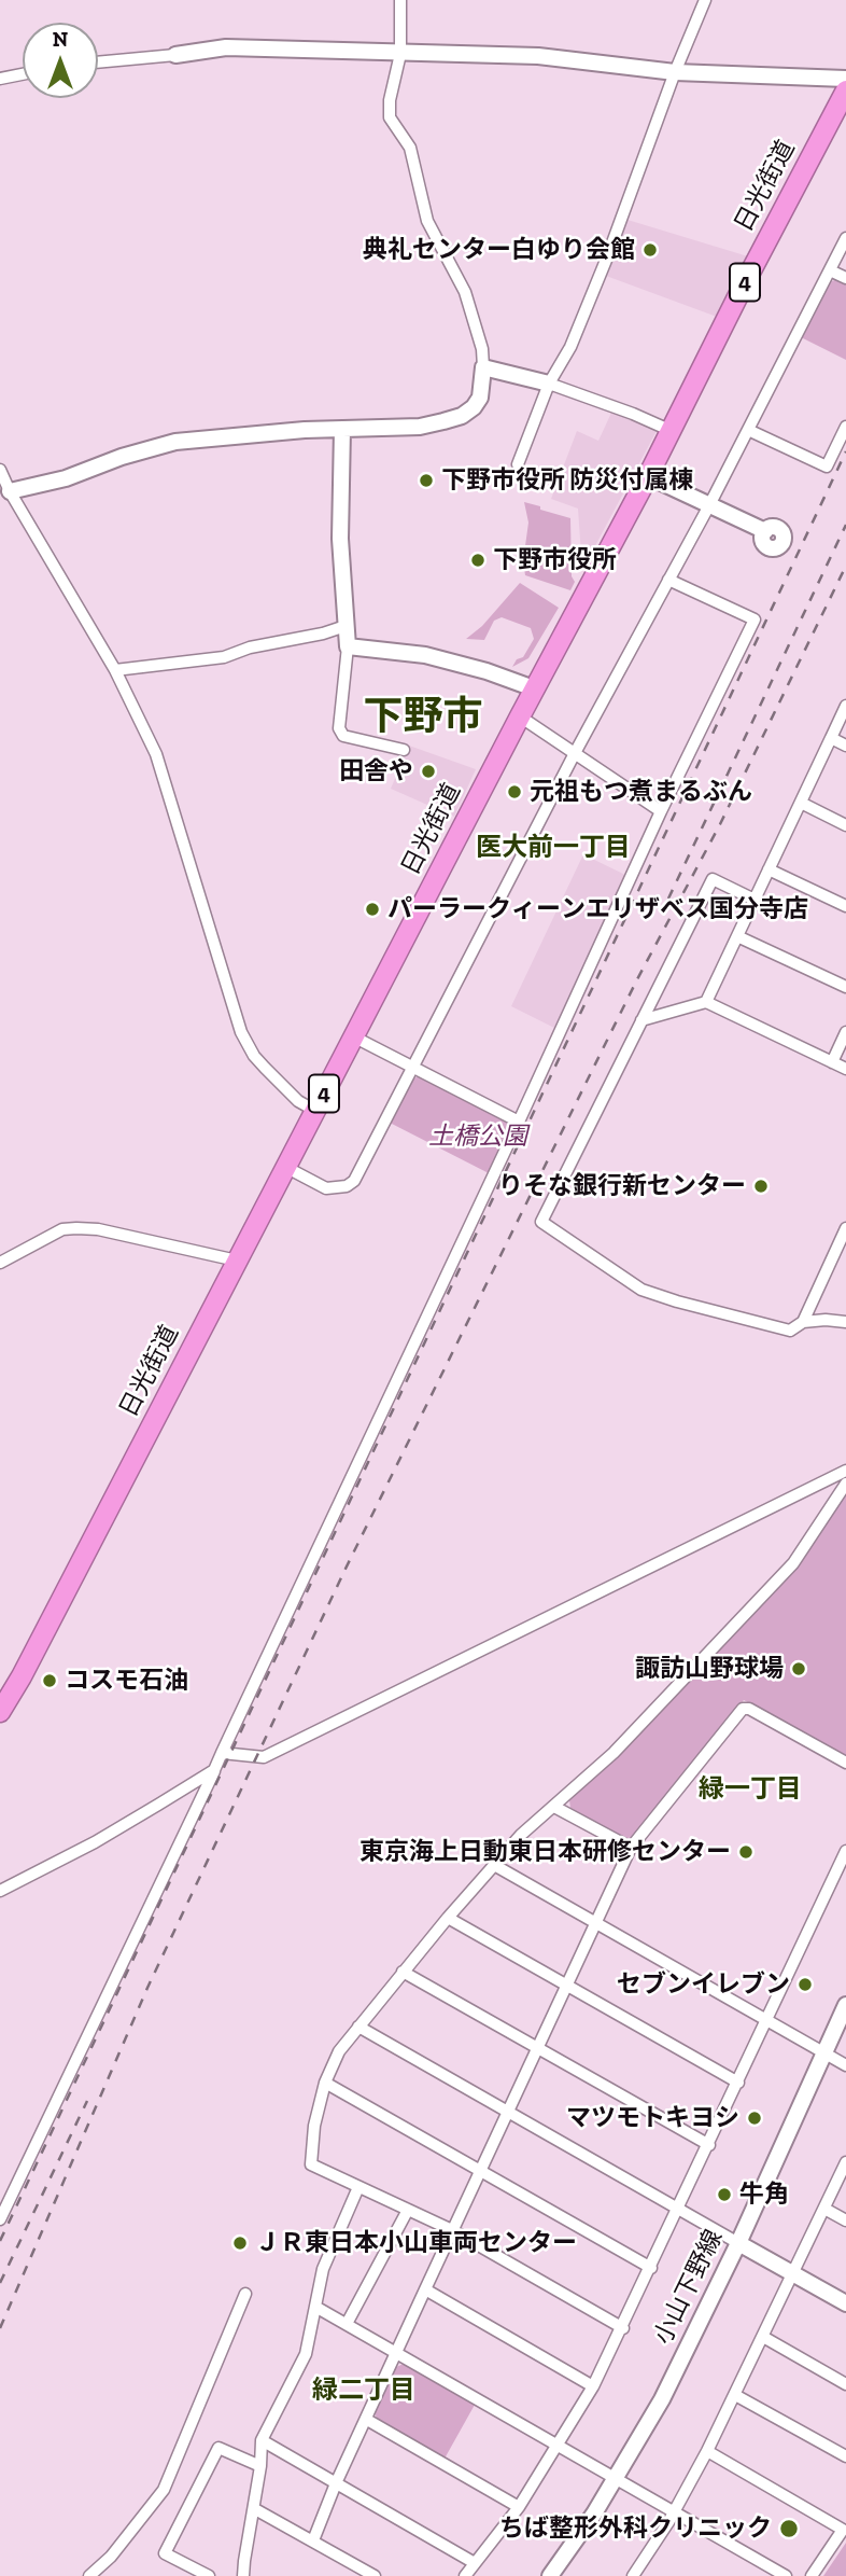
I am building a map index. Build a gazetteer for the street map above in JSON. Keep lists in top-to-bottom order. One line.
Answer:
{"streets":{"highway":["日光街道","4"],"street":["小山下野線"]},"districts":["下野市","医大前一丁目","緑一丁目","緑二丁目"],"parks":["土橋公園"],"places":["典礼センター白ゆり会館","下野市役所 防災付属棟","下野市役所","田舎や","元祖もつ煮まるぶん","パーラークィーンエリザベス国分寺店","りそな銀行新センター","諏訪山野球場","コスモ石油","東京海上日動東日本研修センター","セブンイレブン","マツモトキヨシ","牛角","ＪＲ東日本小山車両センター","ちば整形外科クリニック"],"north":"top"}
